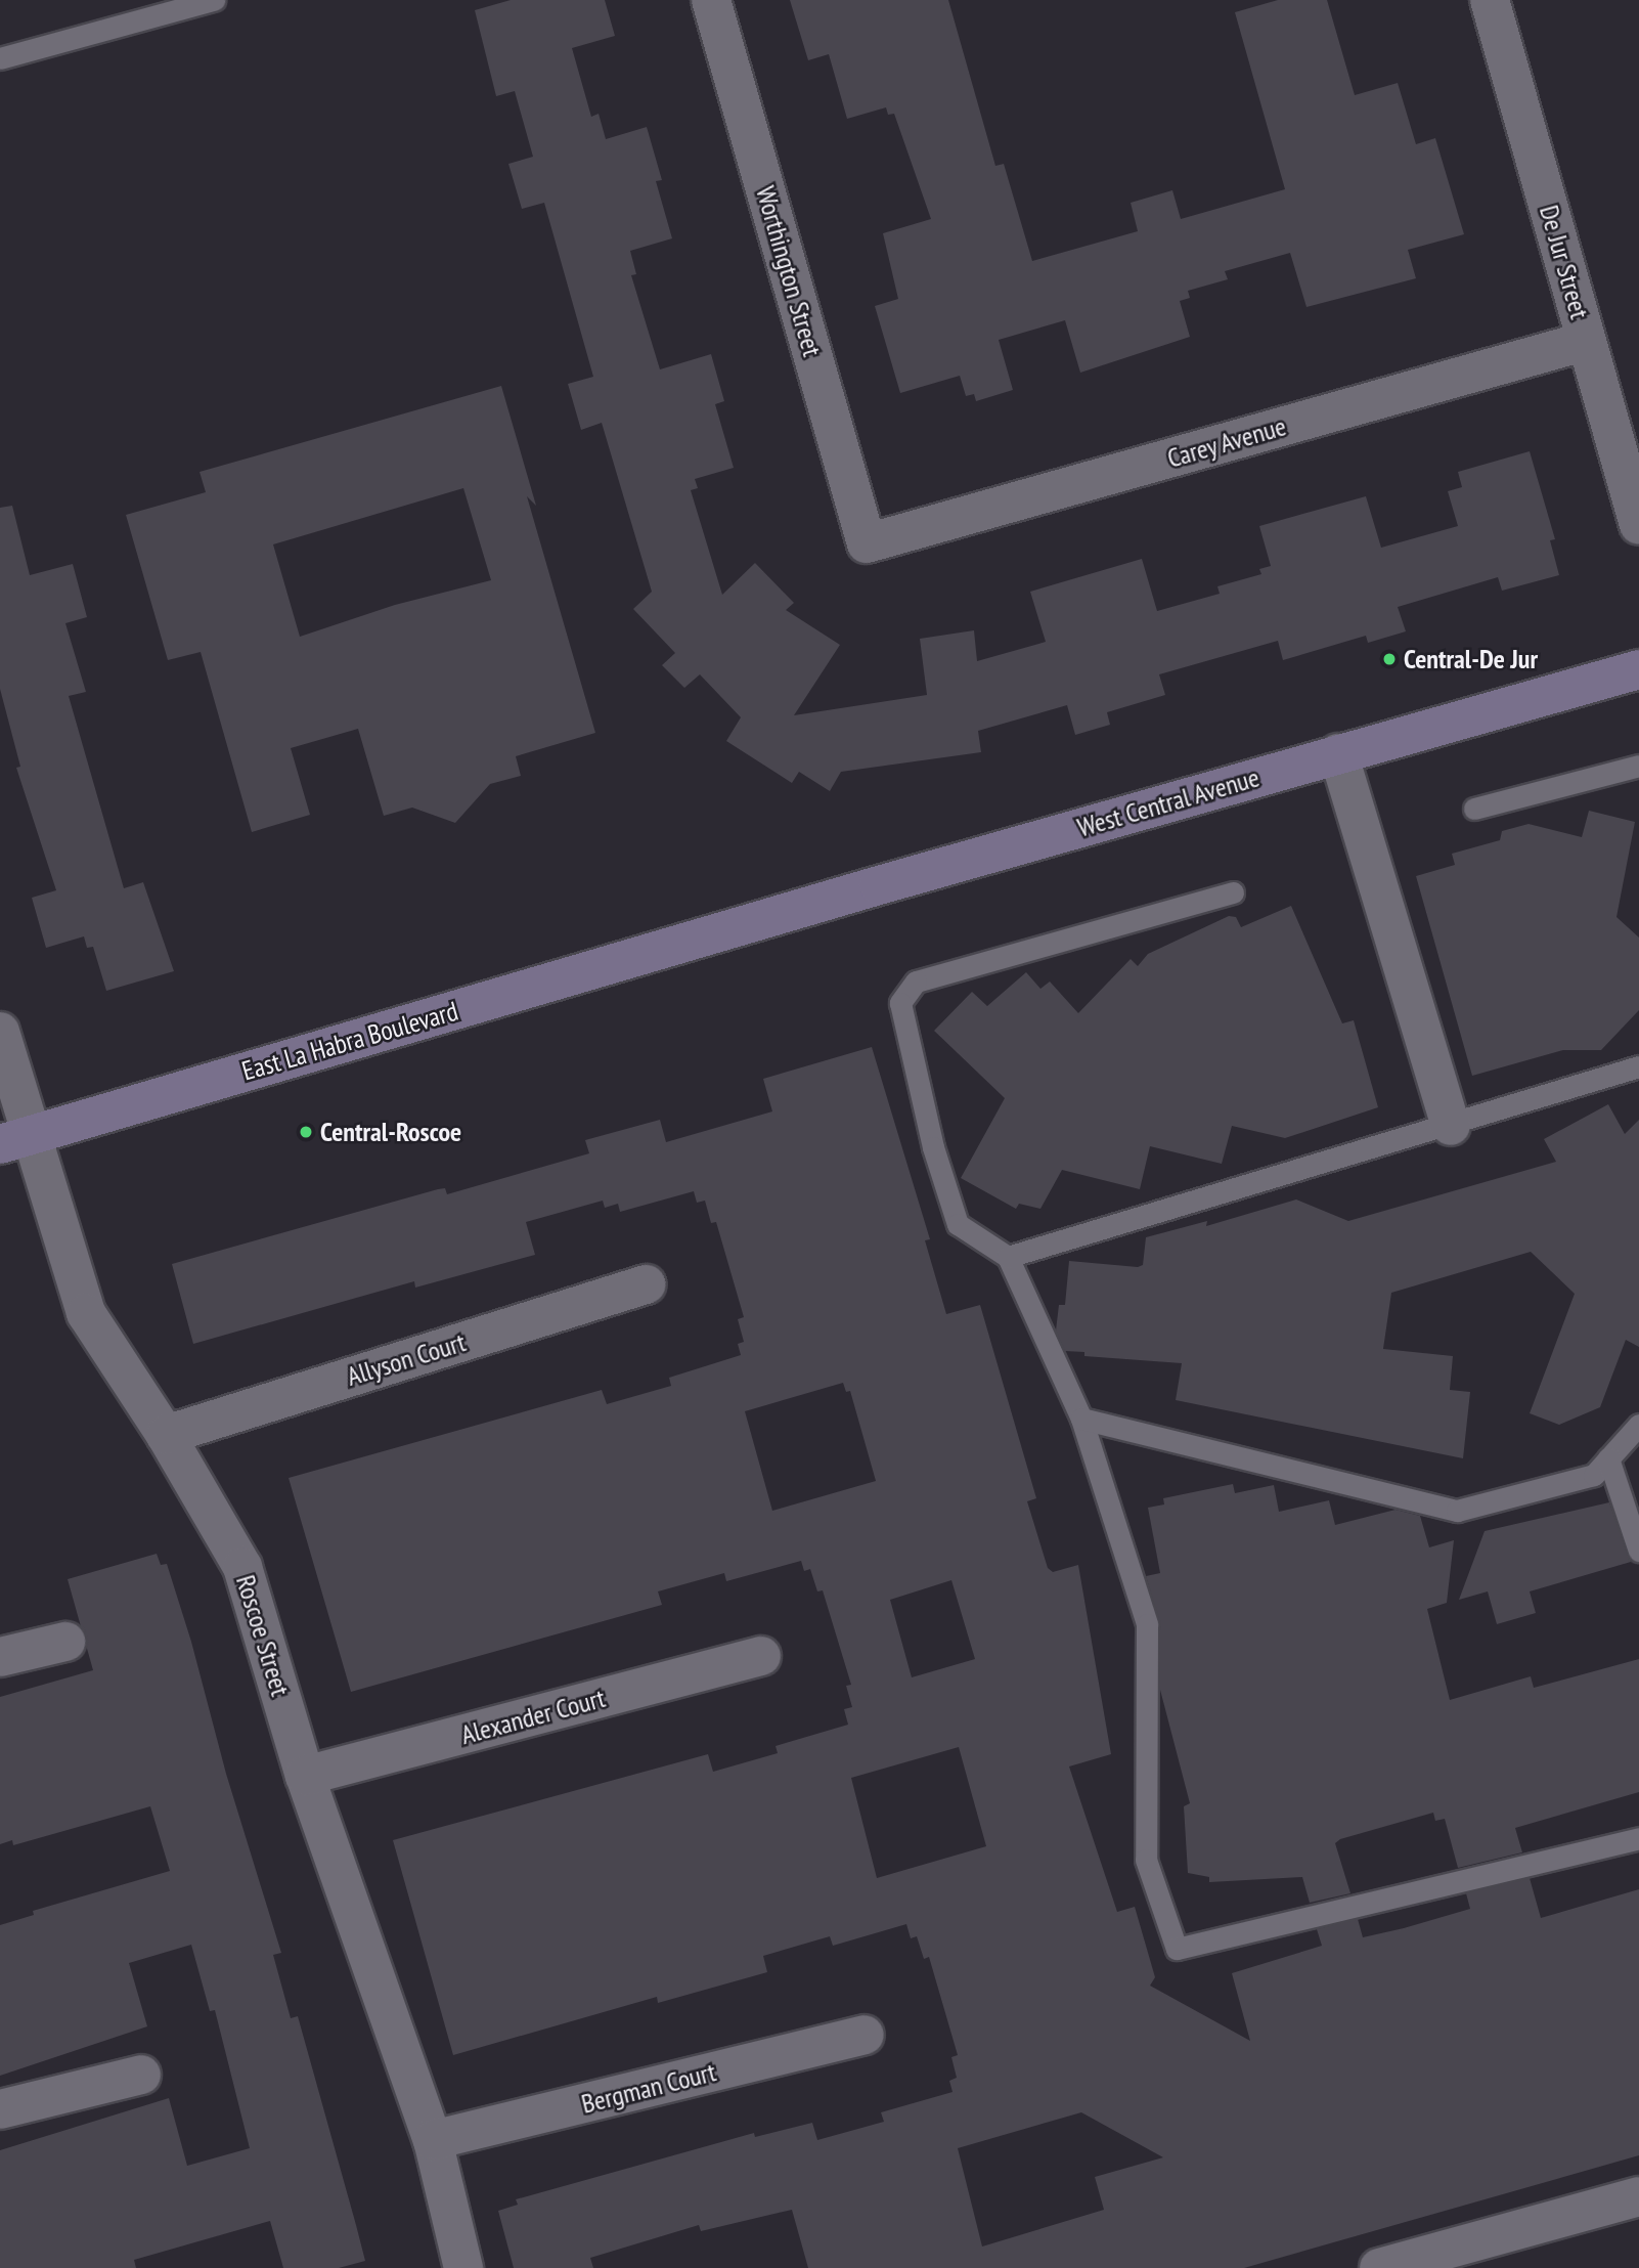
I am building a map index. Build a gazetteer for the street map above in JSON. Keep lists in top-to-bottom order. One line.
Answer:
{"streets":{"main road":["West Central Avenue","East La Habra Boulevard"],"street":["De Jur Street","Worthington Street","Carey Avenue","Allyson Court","Roscoe Street","Alexander Court","Bergman Court"]},"crossings":[["De Jur Street","Carey Avenue"],["Worthington Street","Carey Avenue"],["West Central Avenue","East La Habra Boulevard"],["East La Habra Boulevard","Roscoe Street"],["Allyson Court","Roscoe Street"],["Roscoe Street","Alexander Court"],["Roscoe Street","Bergman Court"]],"places":["Central-De Jur","Central-Roscoe"]}
